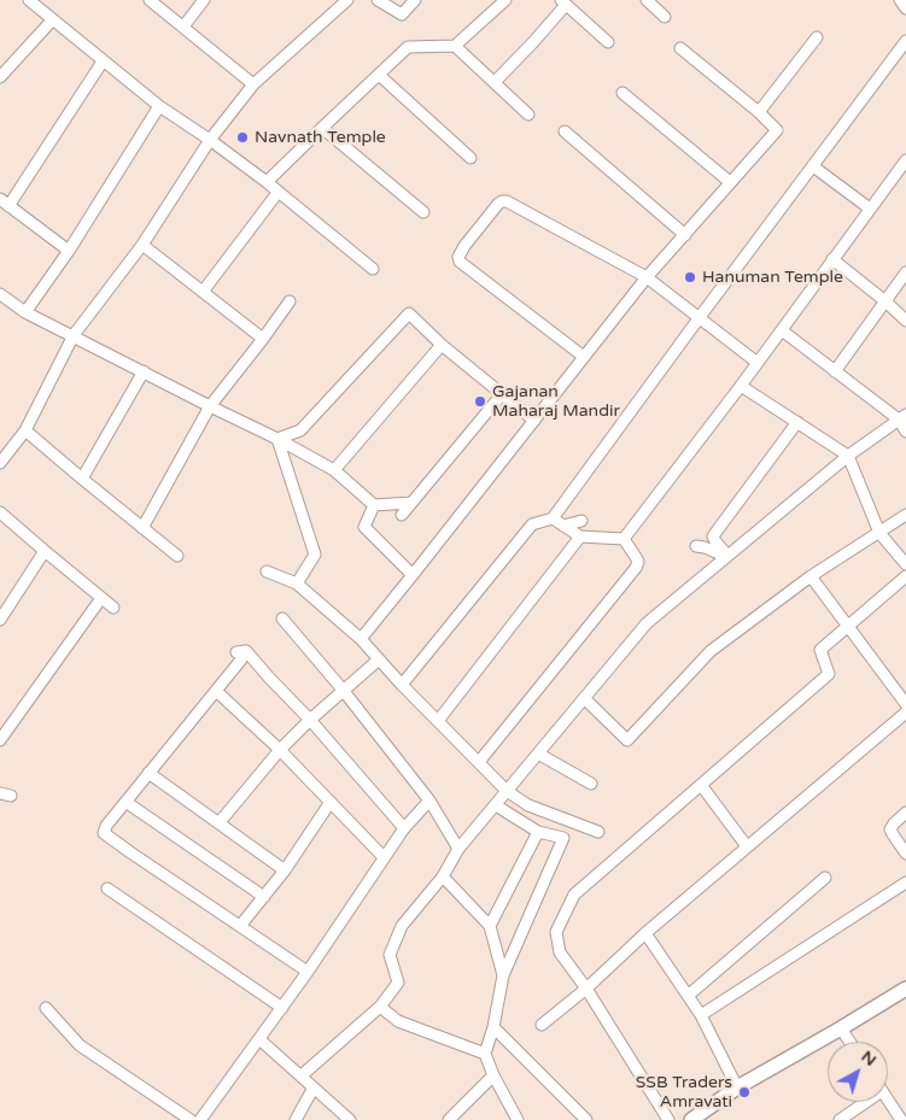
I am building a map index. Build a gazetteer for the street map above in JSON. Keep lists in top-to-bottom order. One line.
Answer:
{"places":["Navnath Temple","Hanuman Temple","Gajanan Maharaj Mandir","SSB Traders Amravati"],"north":"top right"}
